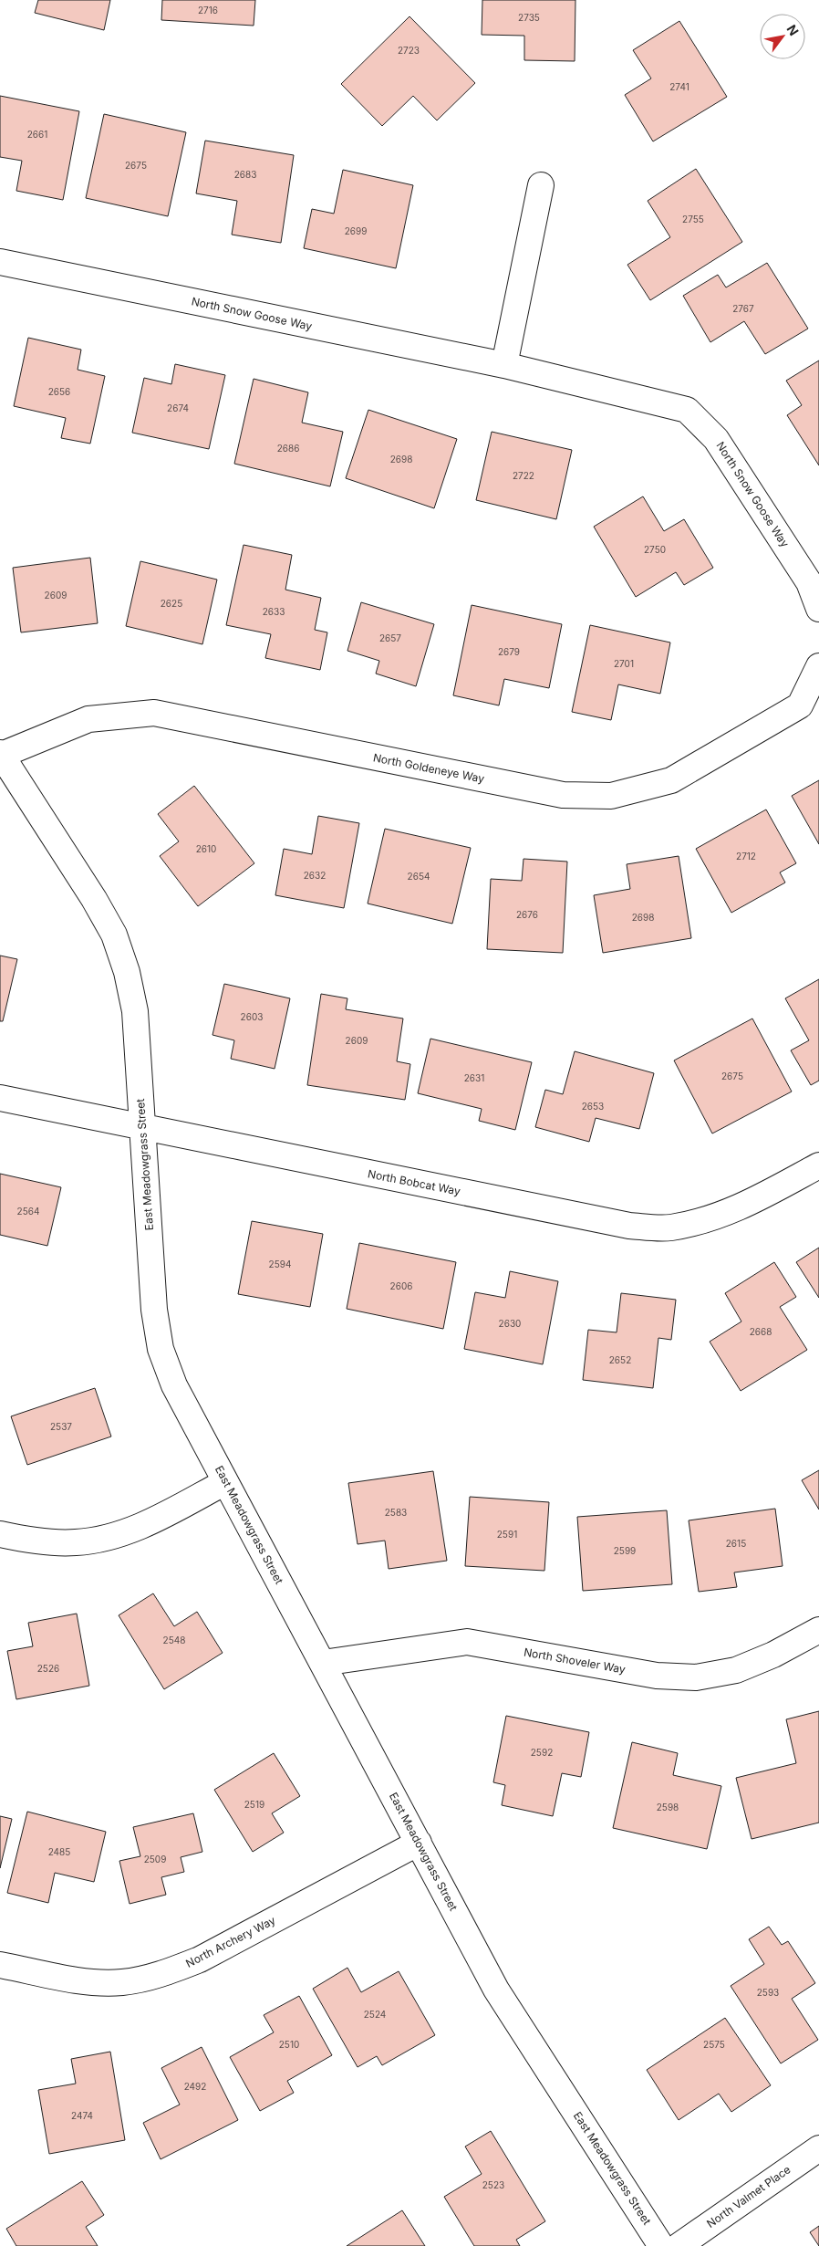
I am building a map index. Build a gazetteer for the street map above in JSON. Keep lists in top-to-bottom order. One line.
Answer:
{"streets":{"street":["North Snow Goose Way","North Goldeneye Way","East Meadowgrass Street","North Bobcat Way","North Shoveler Way","North Archery Way","North Valmet Place"]},"crossings":[["North Goldeneye Way","East Meadowgrass Street"],["East Meadowgrass Street","North Bobcat Way"],["East Meadowgrass Street","North Shoveler Way"],["East Meadowgrass Street","North Archery Way"]],"house_numbers":["2716","2735","2723","2741","2661","2675","2683","2755","2699","2767","2656","2674","2686","2698","2722","2750","2609","2625","2633","2657","2679","2701","2610","2712","2632","2654","2676","2698","2603","2609","2675","2631","2653","2564","2594","2606","2630","2668","2652","2537","2583","2591","2615","2599","2548","2526","2592","2519","2598","2485","2509","2593","2524","2510","2575","2492","2474","2523"],"north":"top right"}
